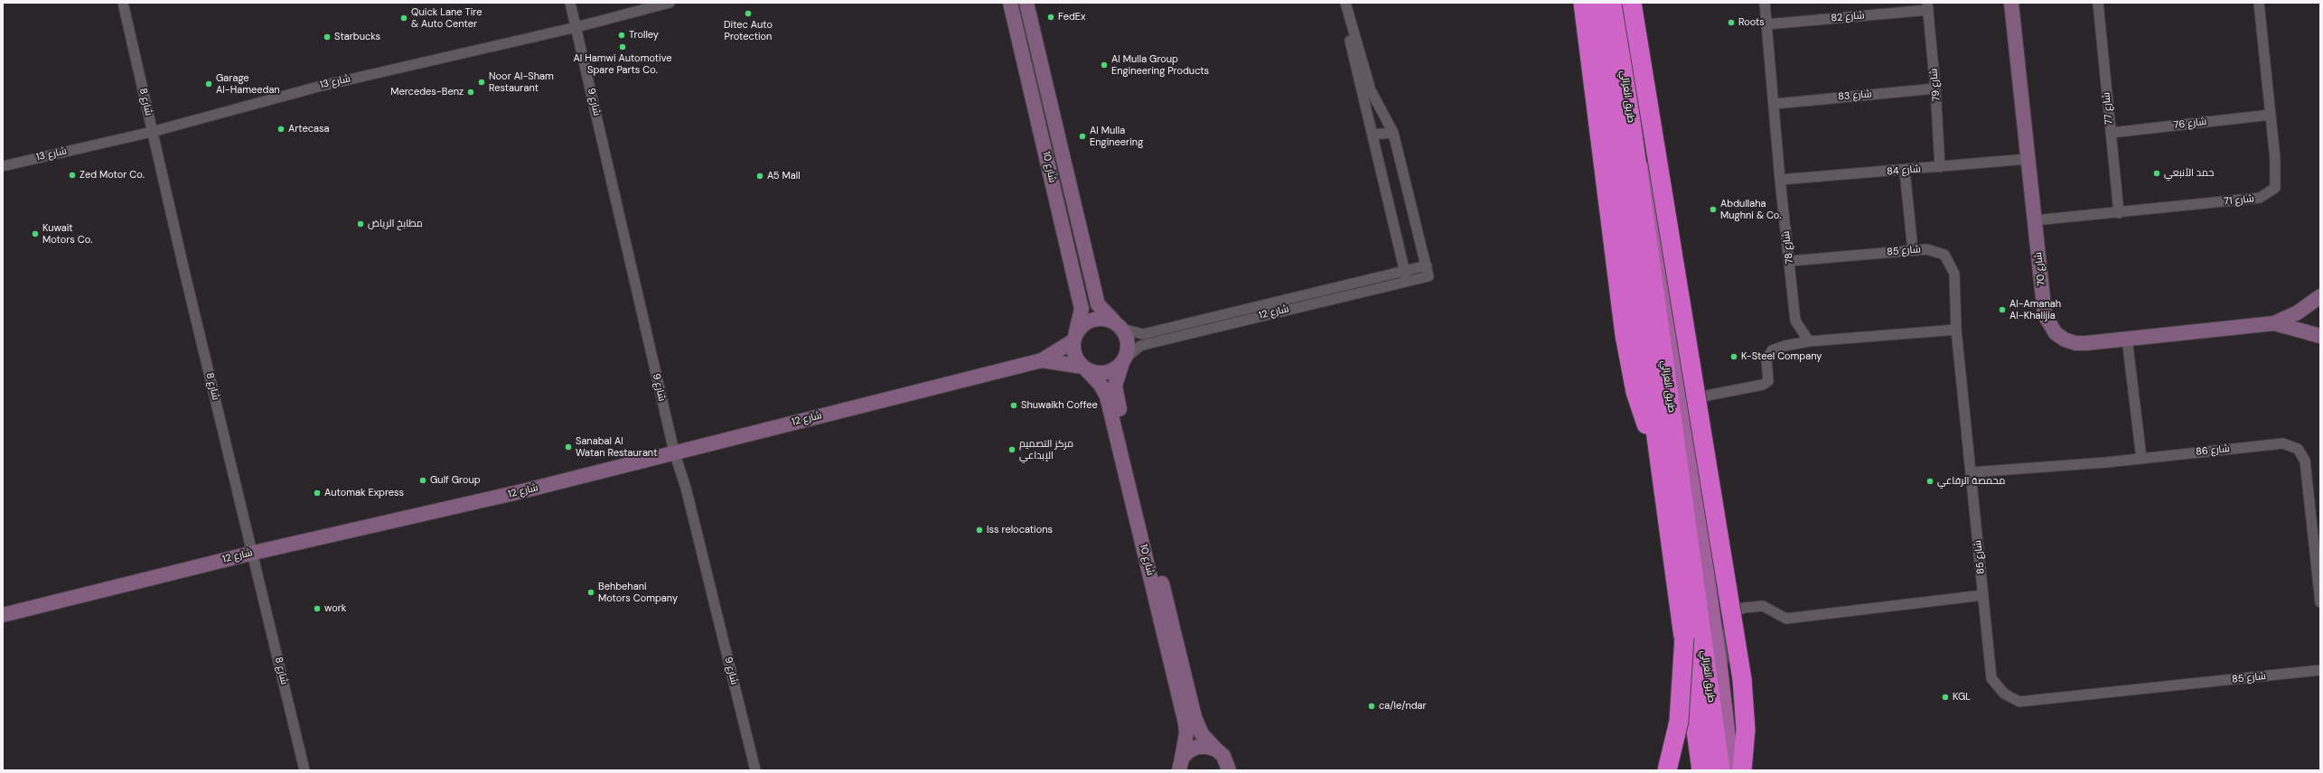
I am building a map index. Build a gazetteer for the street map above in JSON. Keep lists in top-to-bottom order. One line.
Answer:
{"streets":{"highway":["طريق الغزالي"],"street":["شارع 82","شارع 13","شارع 79","شارع 83","شارع 8","شارع 9","شارع 77","شارع 76","شارع 10","شارع 84","شارع 71","شارع 78","شارع 85","شارع 70","شارع 12","شارع 86"]},"crossings":[["شارع 82","شارع 79"],["شارع 82","شارع 78"],["شارع 13","شارع 8"],["شارع 13","شارع 9"],["شارع 79","شارع 83"],["شارع 79","شارع 84"],["شارع 83","شارع 78"],["شارع 8","شارع 12"],["شارع 9","شارع 12"],["شارع 77","شارع 76"],["شارع 77","شارع 71"],["شارع 76","شارع 71"],["شارع 10","شارع 12"],["شارع 84","شارع 78"],["شارع 84","شارع 70"],["شارع 71","شارع 70"],["شارع 78","شارع 85"],["شارع 85","شارع 86"]],"places":["Ditec Auto Protection","FedEx","Quick Lane Tire & Auto Center","Roots","Trolley","Starbucks","Al Hamwi Automotive Spare Parts Co.","Al Mulla Group Engineering Products","Noor Al-Sham Restaurant","Garage Al-Hameedan","Mercedes-Benz","Artecasa","Al Mulla Engineering","حمد الأنبعي","Zed Motor Co.","A5 Mall","Abdullaha Mughni & Co.","مطابخ الرياض","Kuwait Motors Co.","Al-Amanah Al-Khalijia","K-Steel Company","Shuwaikh Coffee","Sanabal Al Watan Restaurant","مركز التصميم الإبداعي","Gulf Group","محمصة الرفاعي","Automak Express","Iss relocations","Behbehani Motors Company","work","KGL","ca/le/ndar"]}
